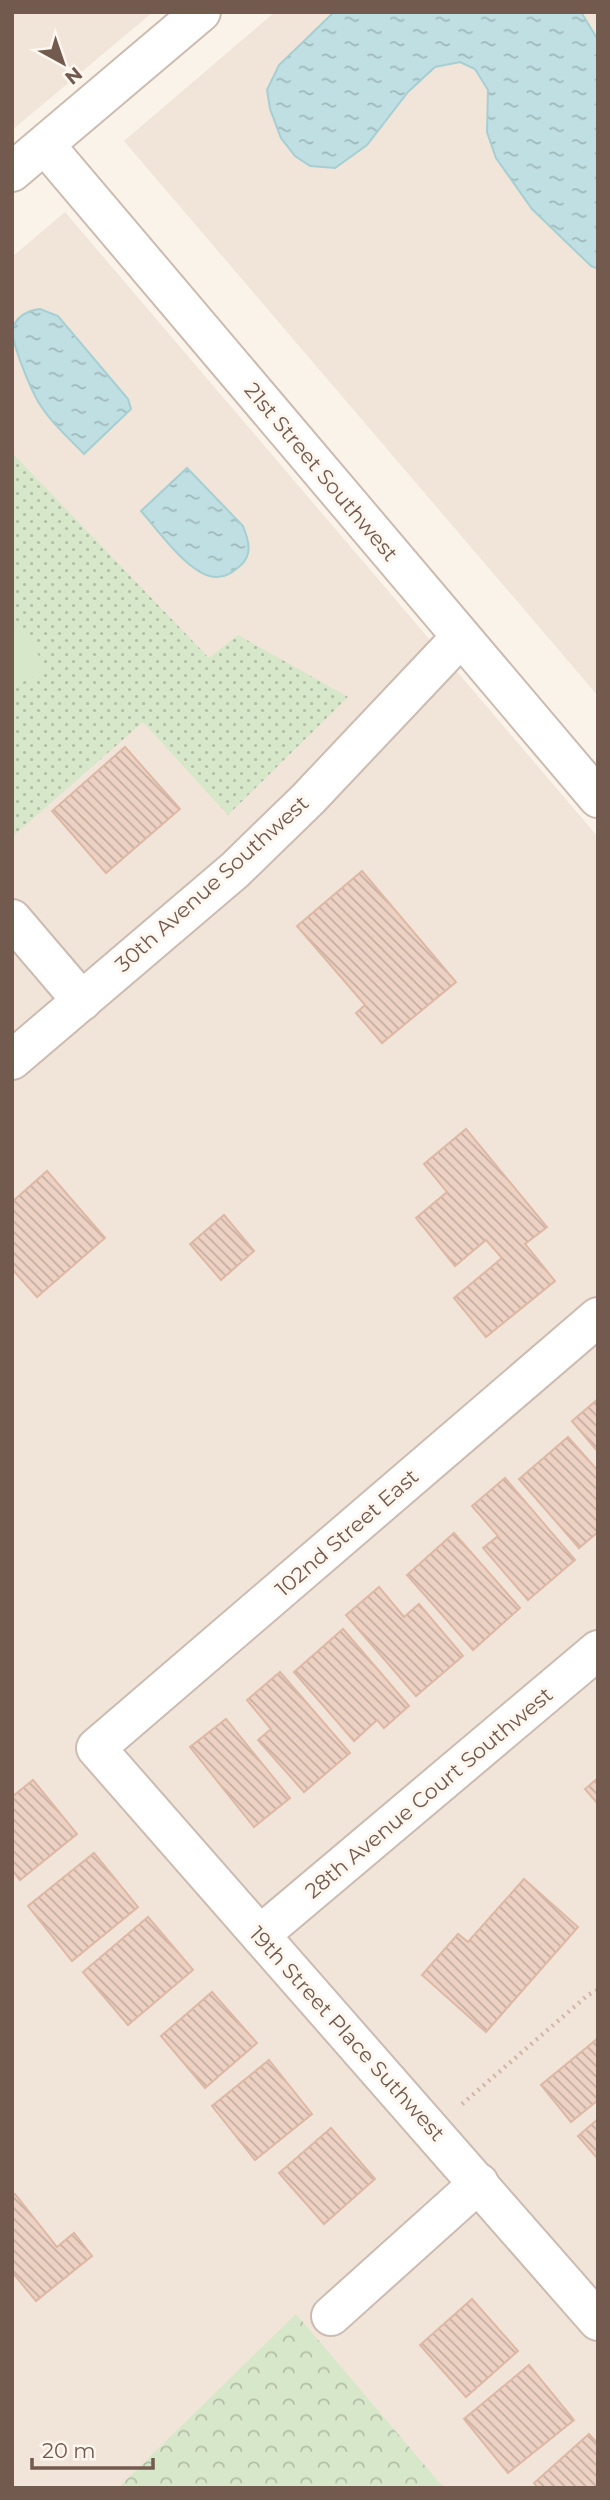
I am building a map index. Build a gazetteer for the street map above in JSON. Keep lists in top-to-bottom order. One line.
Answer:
{"streets":{"street":["21st Street Southwest","30th Avenue Southwest","102nd Street East","28th Avenue Court Southwest","19th Street Place Suthwest"]},"crossings":[["21st Street Southwest","30th Avenue Southwest"],["102nd Street East","19th Street Place Suthwest"],["28th Avenue Court Southwest","19th Street Place Suthwest"]],"scale_bar":"20 m","north":"bottom right"}
